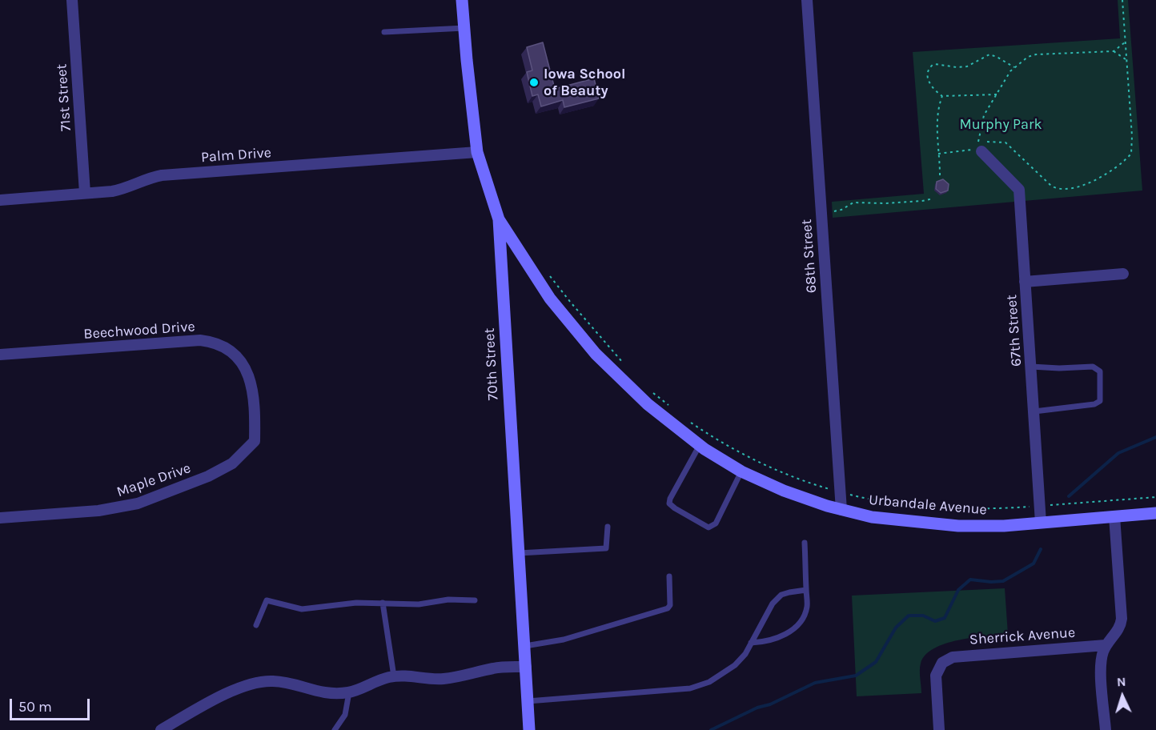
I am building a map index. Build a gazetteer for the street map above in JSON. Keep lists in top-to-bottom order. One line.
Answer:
{"streets":{"street":["71st Street","Palm Drive","68th Street","Beechwood Drive","67th Street","70th Street","Maple Drive","Urbandale Avenue","Sherrick Avenue"]},"crossings":[["71st Street","Palm Drive"],["Palm Drive","70th Street"],["68th Street","Urbandale Avenue"],["Beechwood Drive","Maple Drive"],["67th Street","Urbandale Avenue"],["70th Street","Urbandale Avenue"]],"parks":["Murphy Park"],"places":["Iowa School of Beauty"],"scale_bar":"50 m","north":"top"}
